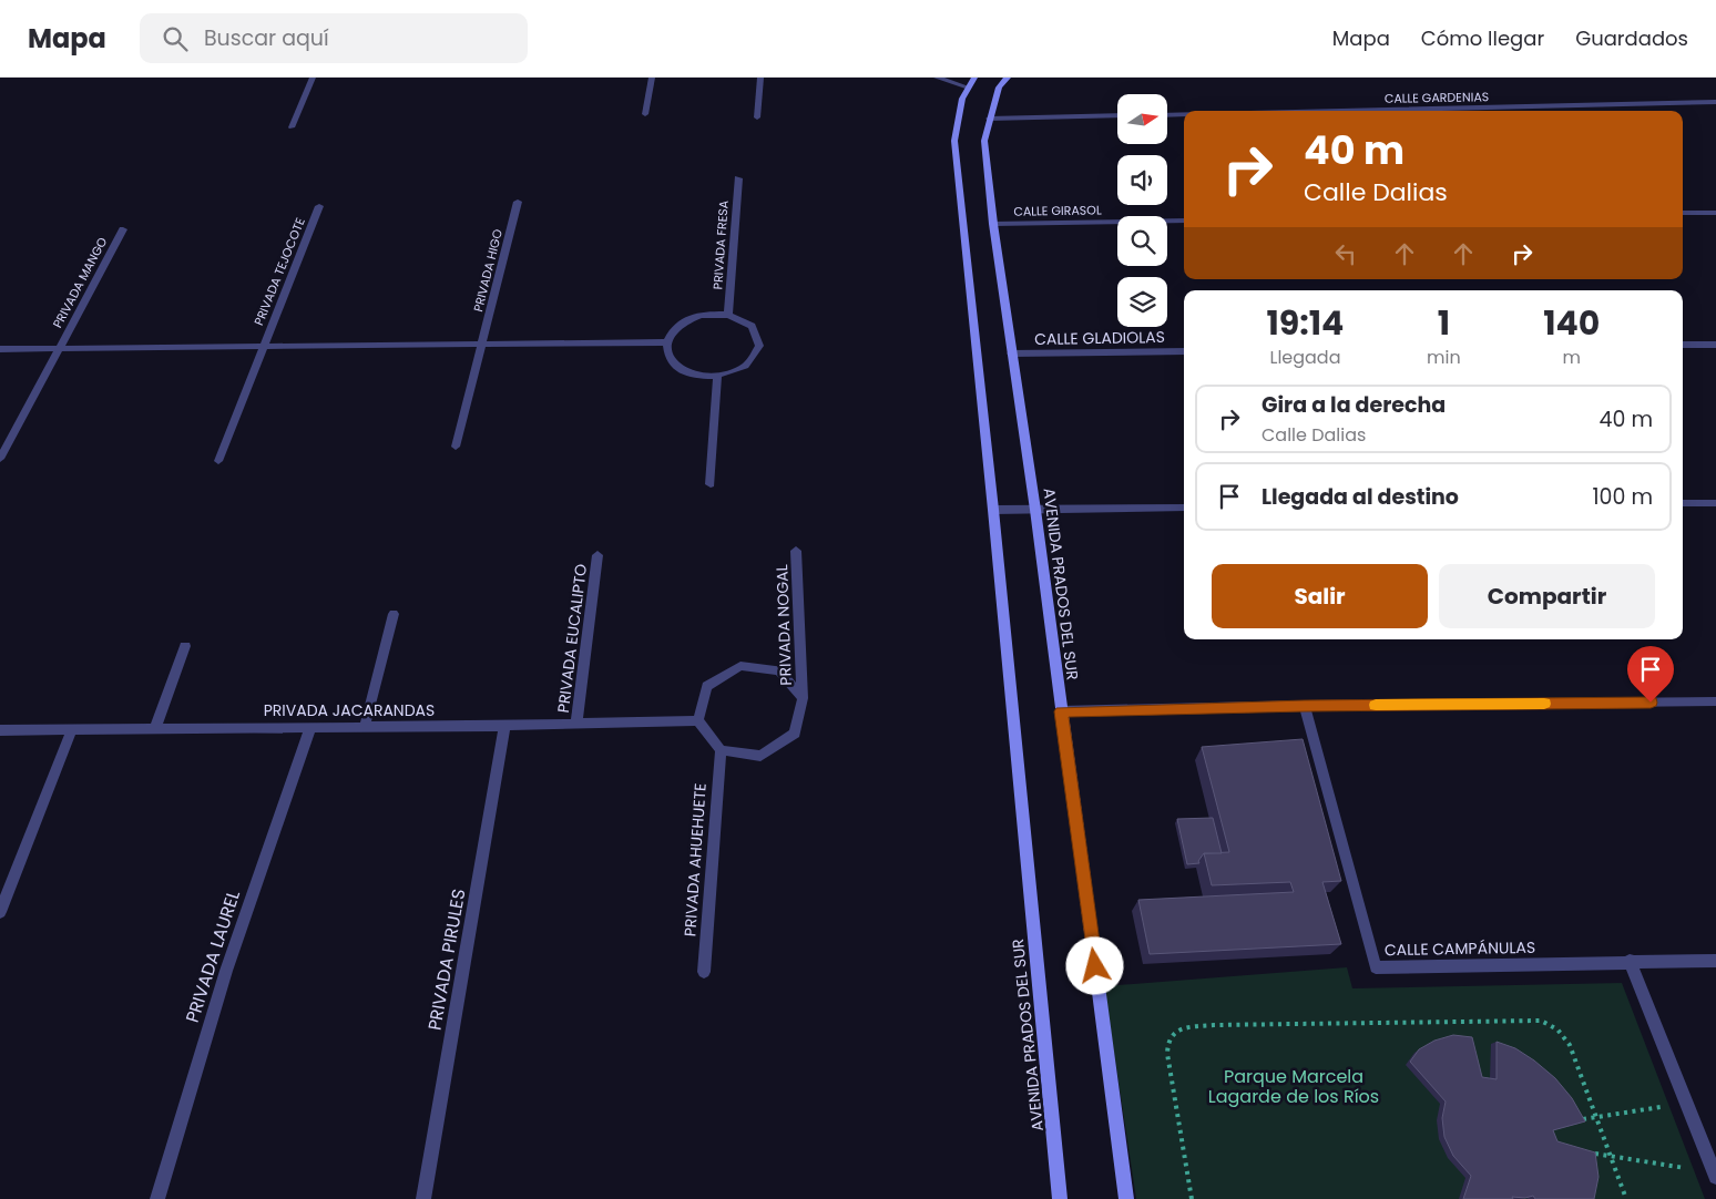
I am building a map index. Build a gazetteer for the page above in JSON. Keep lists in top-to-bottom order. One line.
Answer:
{"streets":{"main road":["AVENIDA PRADOS DEL SUR"],"street":["CALLE GARDENIAS","CALLE GIRASOL","PRIVADA FRESA","PRIVADA HIGO","PRIVADA TEJOCOTE","PRIVADA MANGO","CALLE GLADIOLAS","PRIVADA NOGAL","PRIVADA EUCALIPTO","PRIVADA JACARANDAS","PRIVADA AHUEHUETE","CALLE CAMPÁNULAS","PRIVADA LAUREL","PRIVADA PIRULES"]},"crossings":[["CALLE GIRASOL","AVENIDA PRADOS DEL SUR"],["CALLE GLADIOLAS","AVENIDA PRADOS DEL SUR"],["PRIVADA NOGAL","PRIVADA JACARANDAS"],["PRIVADA NOGAL","PRIVADA AHUEHUETE"],["PRIVADA EUCALIPTO","PRIVADA JACARANDAS"],["PRIVADA JACARANDAS","PRIVADA AHUEHUETE"],["PRIVADA JACARANDAS","PRIVADA LAUREL"],["PRIVADA JACARANDAS","PRIVADA PIRULES"]],"parks":["Parque Marcela Lagarde de los Ríos"],"north":"right","page":{"header":"Mapa","search":"Buscar aquí","nav":["Mapa","Cómo llegar","Guardados"],"turn":["40 m","Calle Dalias"],"eta":["19:14","Llegada","1","min","140","m"],"list":[{"name":"Gira a la derecha","note":"Calle Dalias","value":"40 m"},{"name":"Llegada al destino","value":"100 m"}],"buttons":["Salir","Compartir"]}}
